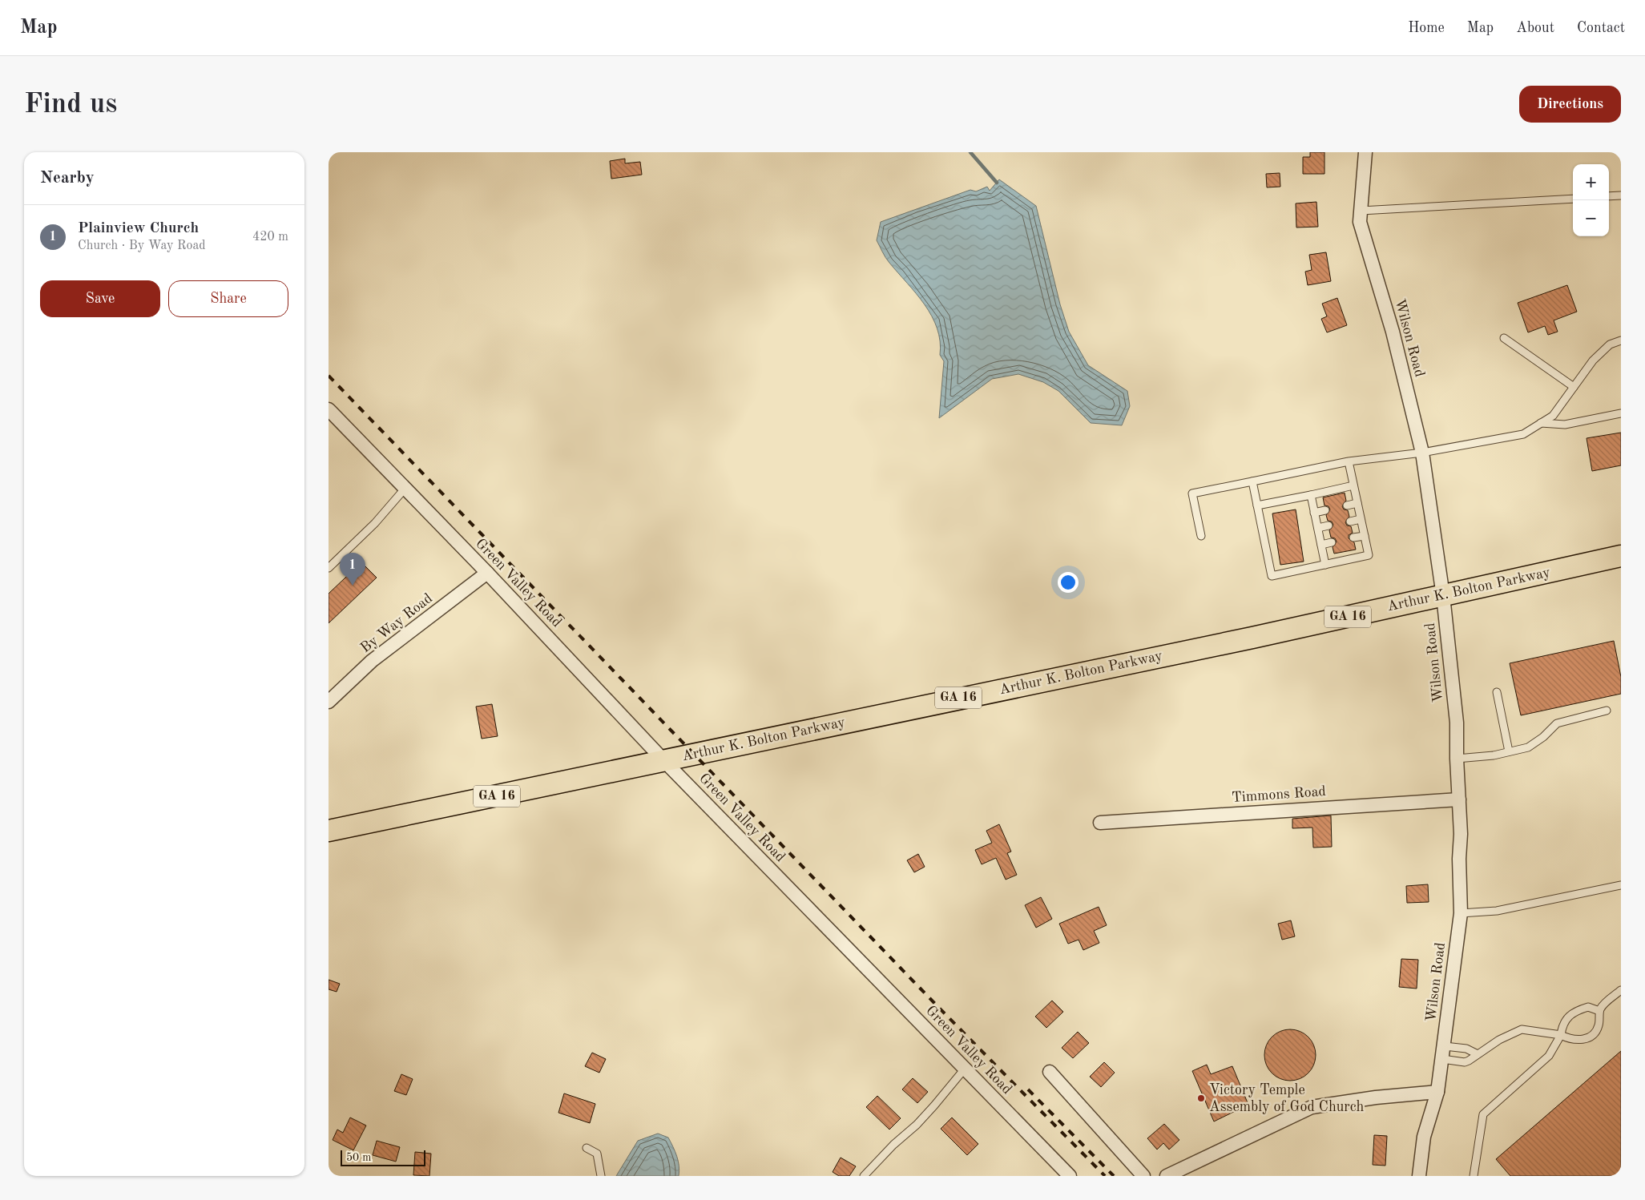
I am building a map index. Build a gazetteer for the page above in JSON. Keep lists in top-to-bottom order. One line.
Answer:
{"streets":{"main road":["Arthur K. Bolton Parkway","GA 16"],"street":["Wilson Road","Green Valley Road","By Way Road","Timmons Road"]},"crossings":[["Wilson Road","Arthur K. Bolton Parkway"],["Wilson Road","Timmons Road"],["Green Valley Road","Arthur K. Bolton Parkway"],["Green Valley Road","By Way Road"]],"places":["Victory Temple Assembly of God Church"],"scale_bar":"50 m","page":{"header":"Map","nav":["Home","Map","About","Contact"],"buttons":["Directions",["Save","Share"]],"title":"Find us","heading":"Nearby","map_buttons":["+","−"],"list":[{"mark":"1","name":"Plainview Church","note":"Church · By Way Road","value":"420 m"}],"pins":"1","scale":"50 m"}}
